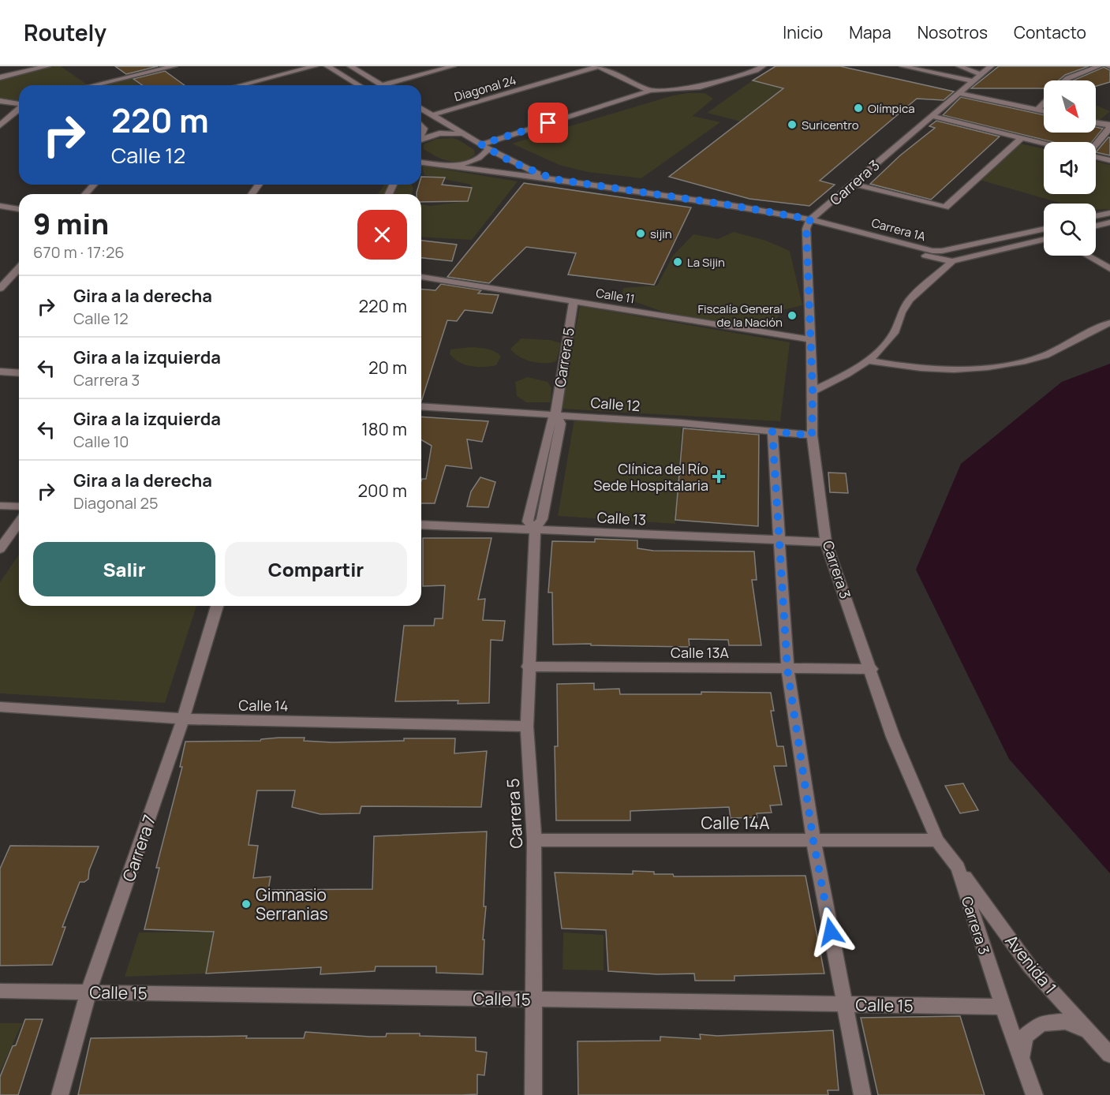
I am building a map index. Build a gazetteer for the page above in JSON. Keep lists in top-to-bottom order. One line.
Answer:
{"streets":{"street":["Diagonal 24","Carrera 3","Carrera 1A","Calle 11","Carrera 5","Calle 12","Calle 13","Calle 13A","Calle 14","Calle 14A","Carrera 7","Avenida 1","Calle 15"]},"crossings":[["Carrera 3","Carrera 1A"],["Carrera 3","Calle 11"],["Carrera 3","Calle 12"],["Carrera 3","Calle 13"],["Carrera 3","Calle 13A"],["Carrera 3","Calle 14A"],["Carrera 3","Avenida 1"],["Carrera 3","Calle 15"],["Calle 11","Carrera 5"],["Carrera 5","Calle 12"],["Carrera 5","Calle 13"],["Carrera 5","Calle 13A"],["Carrera 5","Calle 14"],["Carrera 5","Calle 14A"],["Carrera 5","Calle 15"],["Calle 14","Carrera 7"],["Carrera 7","Calle 15"]],"places":{"other":["Olímpica","Suricentro","sijin","La Sijin","Fiscalía General de la Nación","Gimnasio Serranias"],"health":["Clínica del Río Sede Hospitalaria"]},"north":"bottom right","page":{"header":"Routely","nav":["Inicio","Mapa","Nosotros","Contacto"],"turn":["220 m","Calle 12"],"heading":["9 min","670 m · 17:26"],"list":[{"name":"Gira a la derecha","note":"Calle 12","value":"220 m"},{"name":"Gira a la izquierda","note":"Carrera 3","value":"20 m"},{"name":"Gira a la izquierda","note":"Calle 10","value":"180 m"},{"name":"Gira a la derecha","note":"Diagonal 25","value":"200 m"}],"buttons":["Salir","Compartir"]}}
